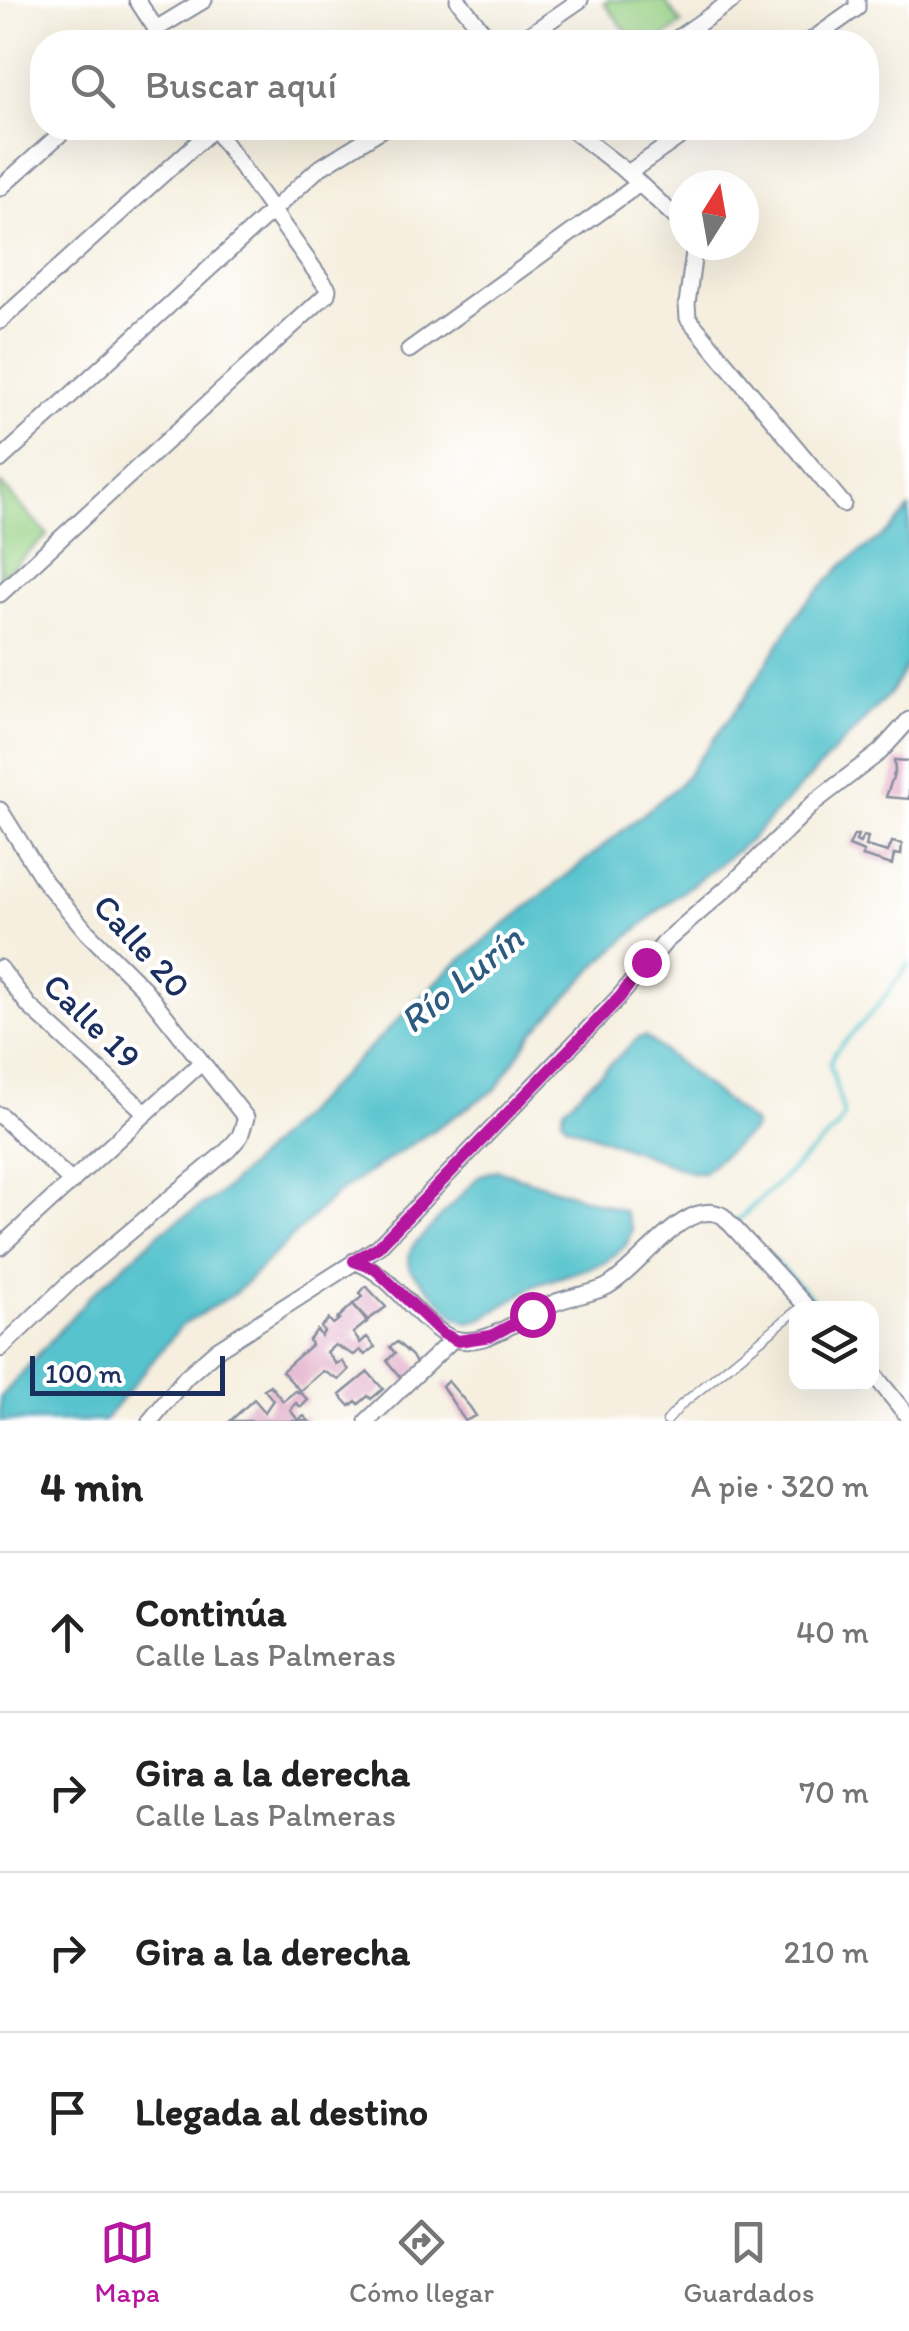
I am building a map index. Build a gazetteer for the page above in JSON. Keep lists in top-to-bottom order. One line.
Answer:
{"streets":{"street":["Calle 20","Calle 19"]},"water":["Río Lurín"],"scale_bar":"100 m","north":"top","page":{"search":"Buscar aquí","scale":"100 m","heading":["4 min","A pie · 320 m"],"list":[["Continúa","Calle Las Palmeras","40 m"],["Gira a la derecha","Calle Las Palmeras","70 m"],["Gira a la derecha","210 m"],"Llegada al destino"],"nav":["Mapa","Cómo llegar","Guardados"]}}
